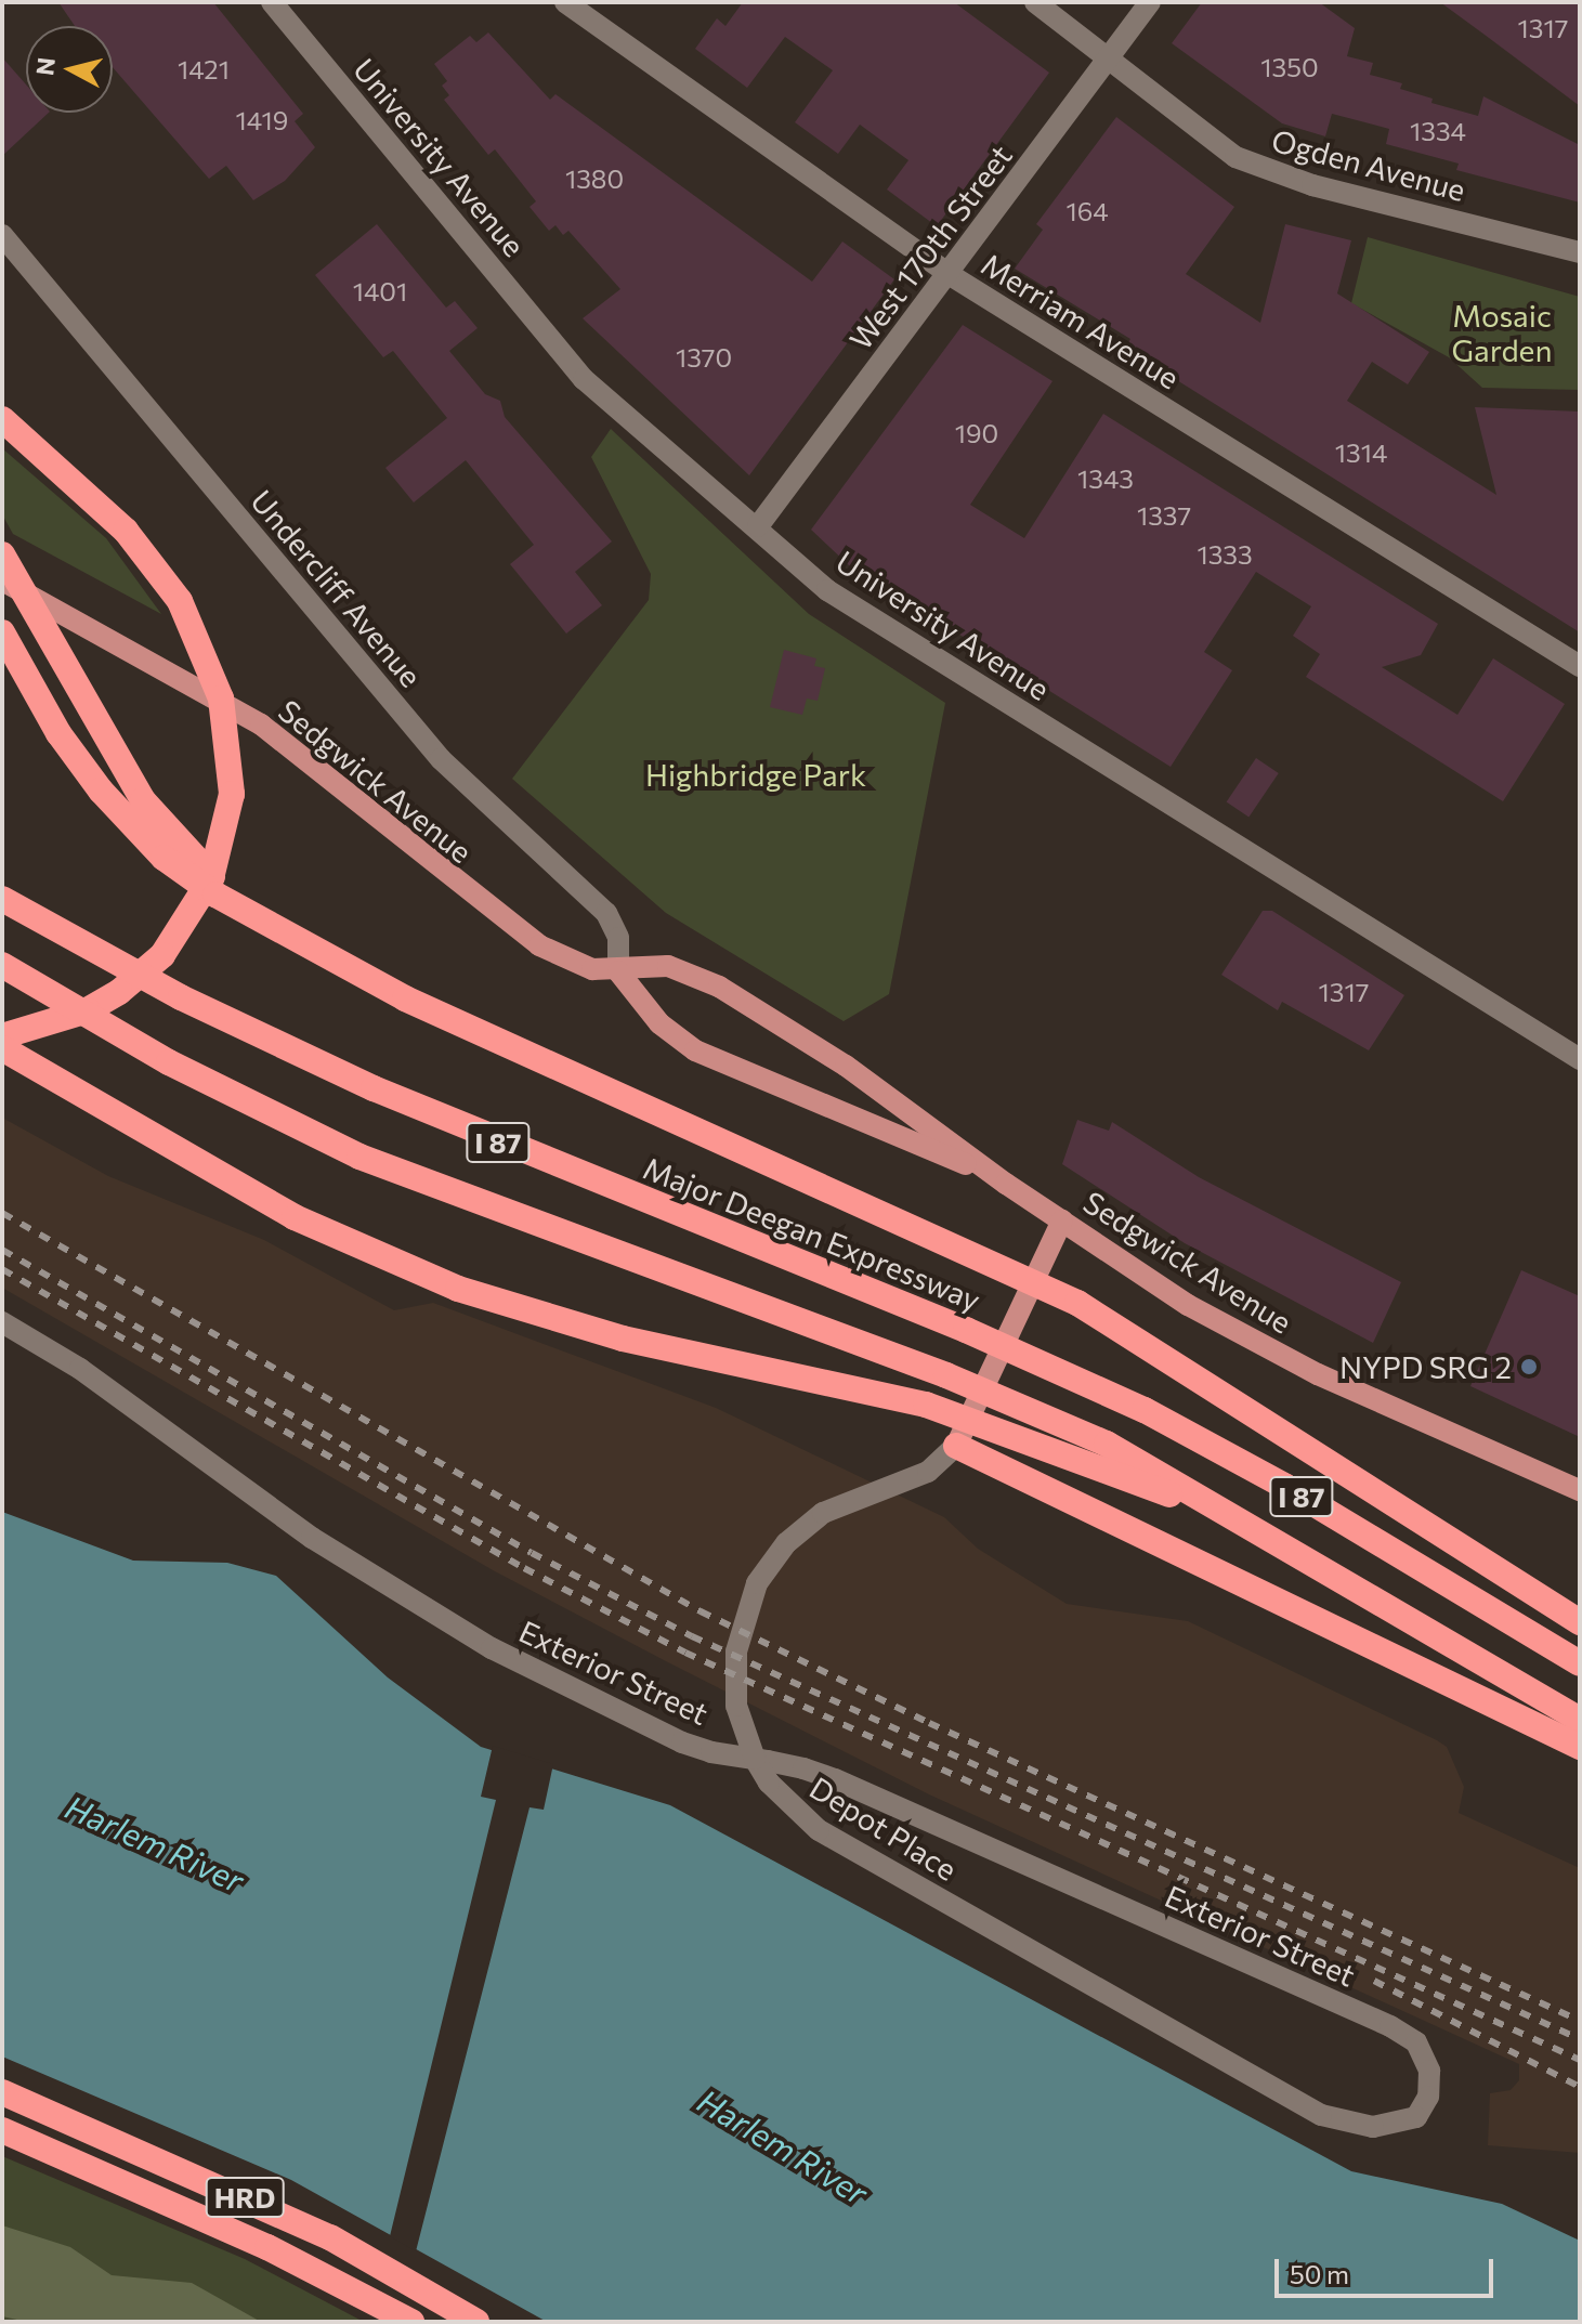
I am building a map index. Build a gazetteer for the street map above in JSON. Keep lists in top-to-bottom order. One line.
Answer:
{"streets":{"highway":["I 87","Major Deegan Expressway","HRD"],"main road":["Sedgwick Avenue","Depot Place"],"street":["University Avenue","Ogden Avenue","West 170th Street","Merriam Avenue","Undercliff Avenue","Exterior Street"]},"crossings":[["University Avenue","West 170th Street"],["Ogden Avenue","West 170th Street"],["West 170th Street","Merriam Avenue"],["Undercliff Avenue","Sedgwick Avenue"],["Sedgwick Avenue","Depot Place"],["Exterior Street","Depot Place"]],"water":["Harlem River"],"parks":["Mosaic Garden","Highbridge Park"],"places":["NYPD SRG 2"],"house_numbers":["1317","1350","1421","1419","1334","1380","164","1401","1370","190","1314","1343","1337","1333","1317"],"scale_bar":"50 m","north":"left"}
